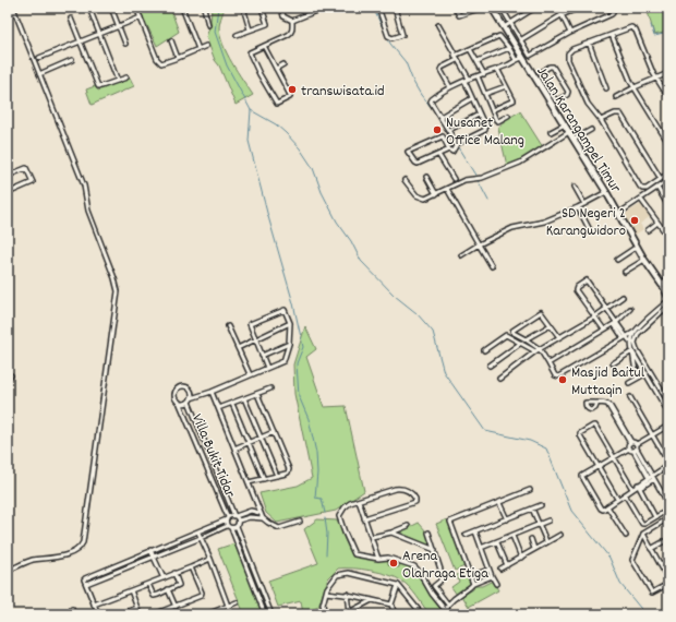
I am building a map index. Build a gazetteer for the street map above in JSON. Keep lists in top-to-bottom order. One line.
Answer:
{"streets":{"street":["Jalan Karangampel Timur","Villa Bukit Tidar"]},"places":["transwisata.id","Nusanet Office Malang","SD Negeri 2 Karangwidoro","Masjid Baitul Muttaqin","Arena Olahraga Etiga"]}
